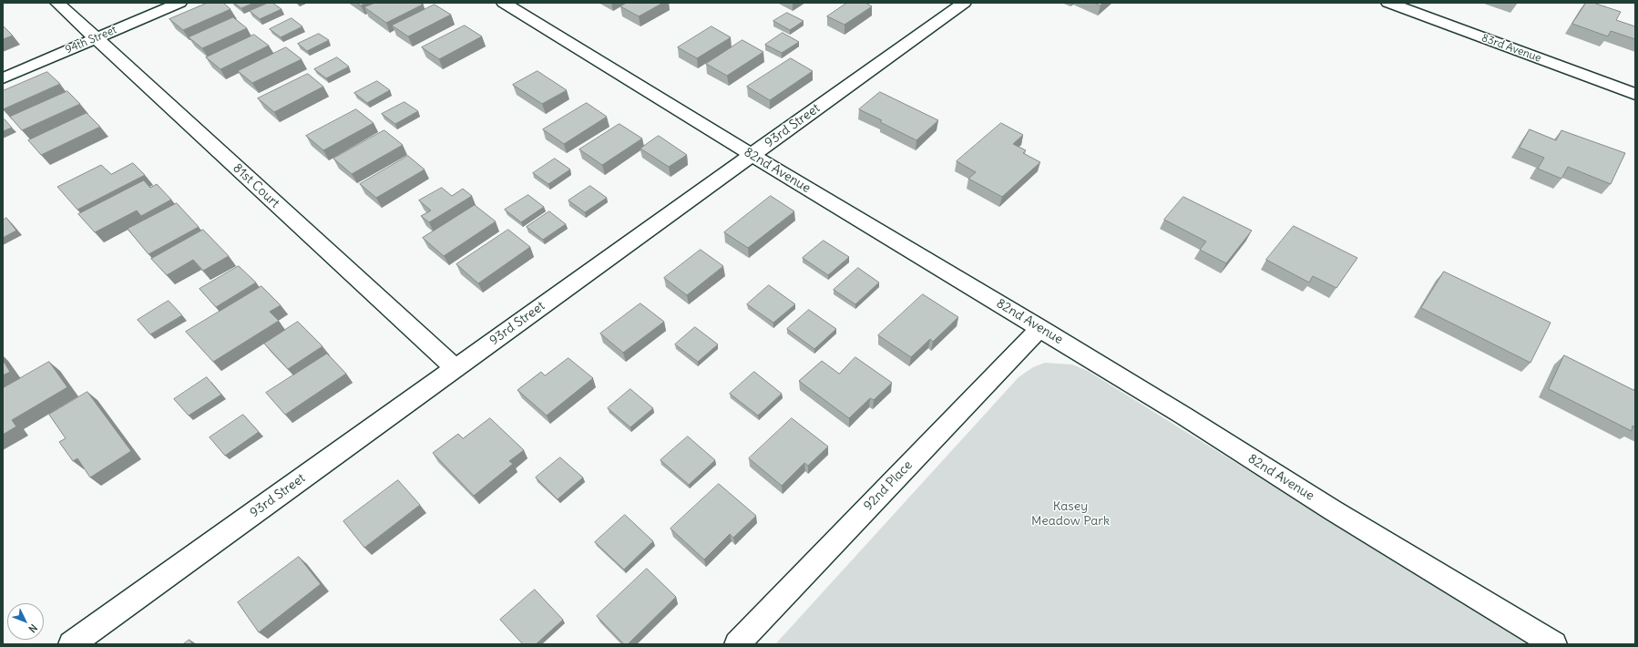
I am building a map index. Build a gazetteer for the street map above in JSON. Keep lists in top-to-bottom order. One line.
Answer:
{"streets":{"street":["94th Street","83rd Avenue","93rd Street","82nd Avenue","81st Court","92nd Place"]},"crossings":[["94th Street","81st Court"],["93rd Street","82nd Avenue"],["93rd Street","81st Court"],["82nd Avenue","92nd Place"]],"parks":["Kasey Meadow Park"],"north":"bottom right"}
